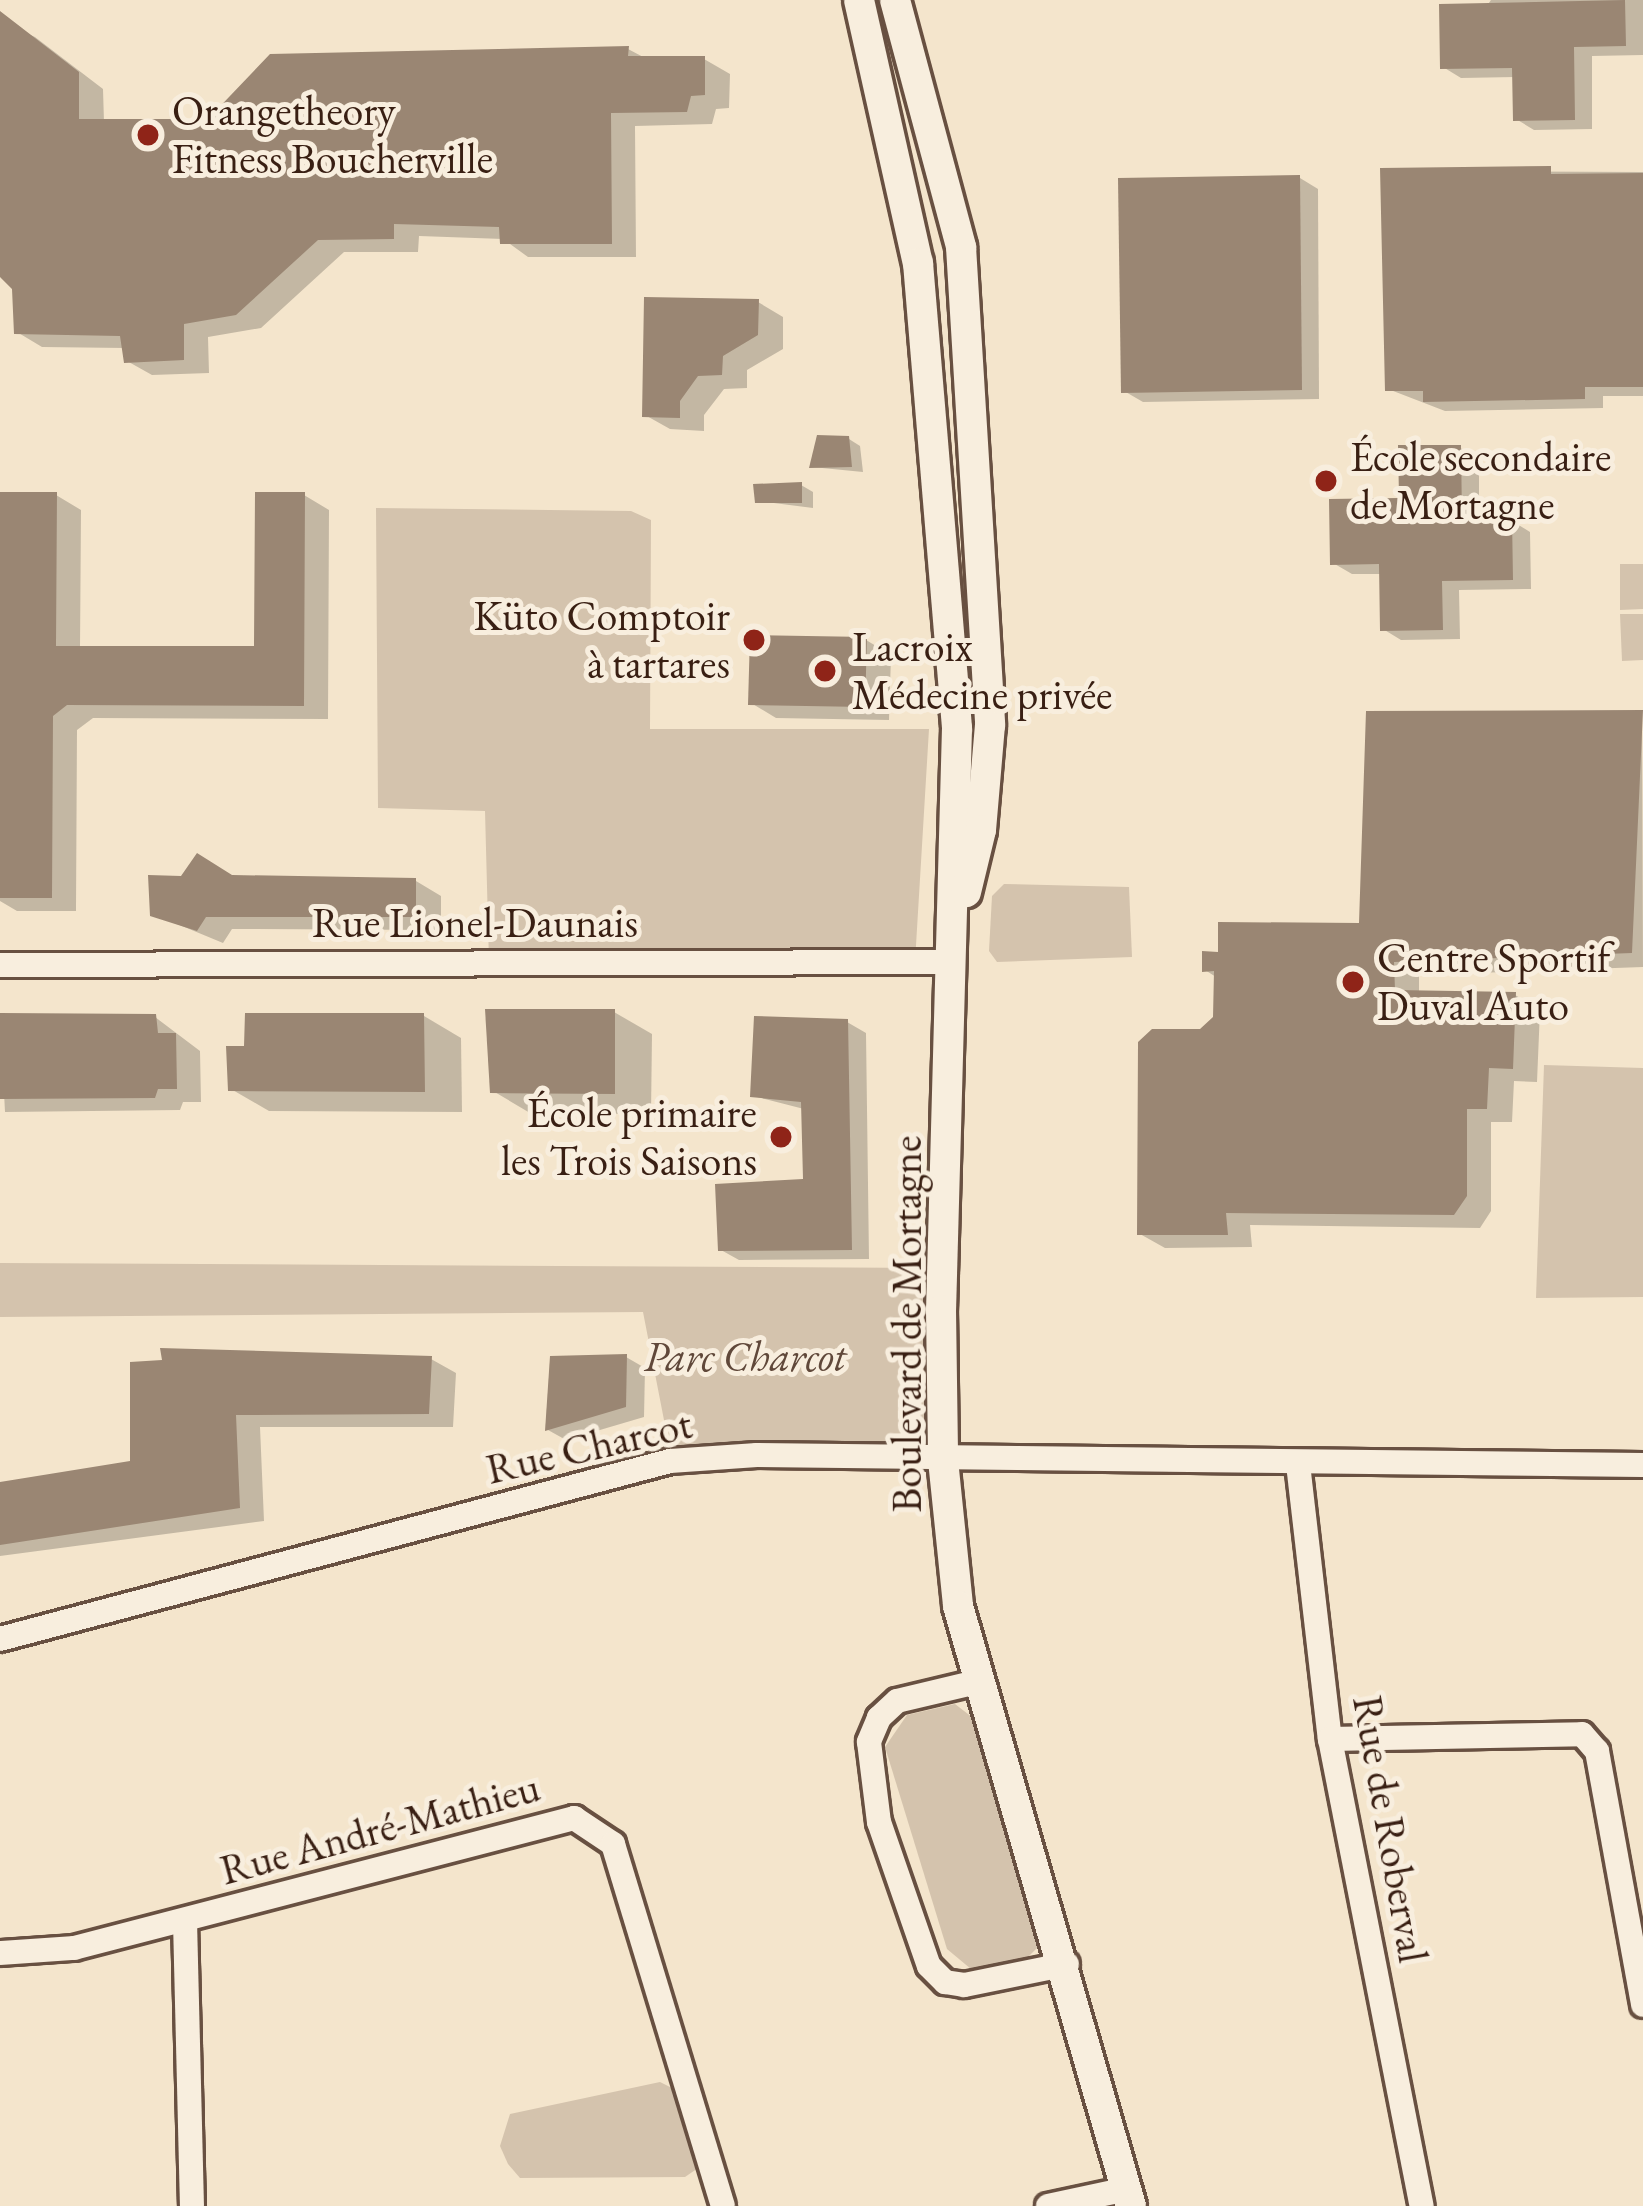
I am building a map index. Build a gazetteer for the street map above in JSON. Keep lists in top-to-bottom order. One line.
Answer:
{"streets":{"street":["Rue Lionel-Daunais","Boulevard de Mortagne","Rue Charcot","Rue André-Mathieu","Rue de Roberval"]},"crossings":[["Rue Lionel-Daunais","Boulevard de Mortagne"],["Boulevard de Mortagne","Rue Charcot"],["Rue Charcot","Rue de Roberval"]],"parks":["Parc Charcot"],"places":["Orangetheory Fitness Boucherville","École secondaire de Mortagne","Küto Comptoir à tartares","Lacroix Médecine privée","Centre Sportif Duval Auto","École primaire les Trois Saisons"]}
